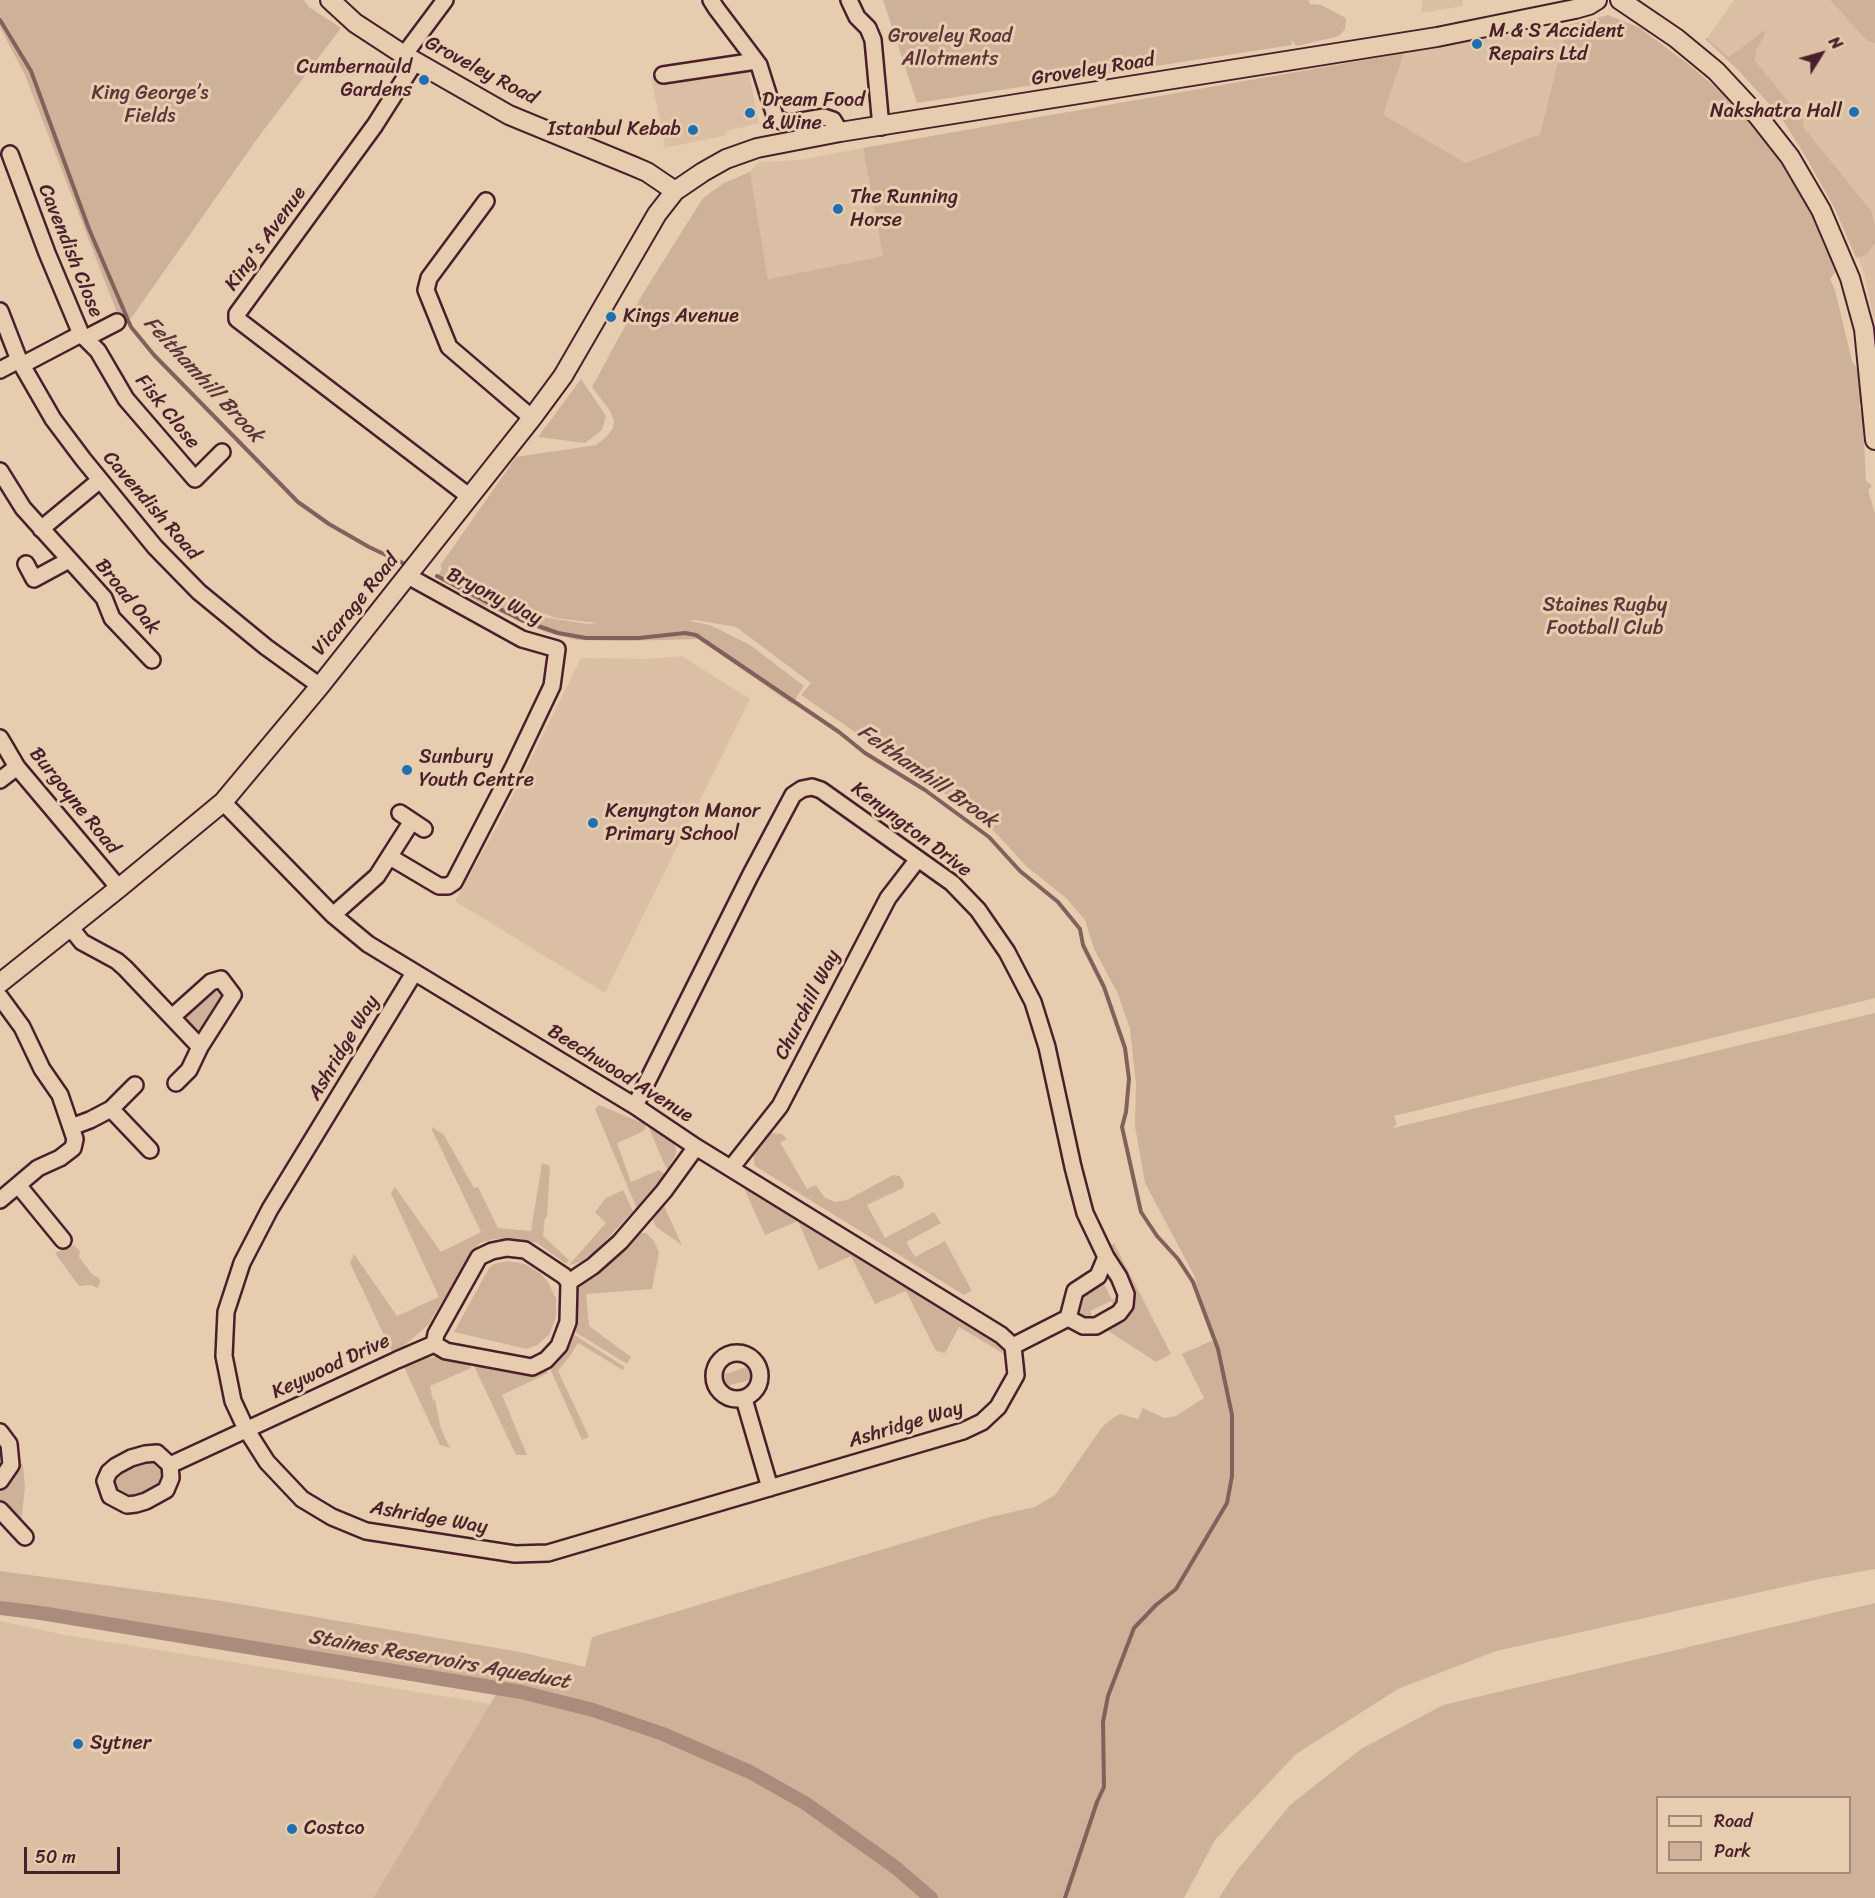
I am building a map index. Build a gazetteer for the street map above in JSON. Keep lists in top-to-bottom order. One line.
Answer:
{"streets":{"street":["Groveley Road","King's Avenue","Cavendish Close","Fisk Close","Cavendish Road","Broad Oak","Bryony Way","Vicarage Road","Burgoyne Road","Kenyngton Drive","Churchill Way","Ashridge Way","Beechwood Avenue","Keywood Drive"]},"crossings":[["Groveley Road","King's Avenue"],["Groveley Road","Vicarage Road"],["King's Avenue","Vicarage Road"],["Cavendish Close","Fisk Close"],["Cavendish Close","Cavendish Road"],["Cavendish Road","Vicarage Road"],["Bryony Way","Vicarage Road"],["Vicarage Road","Burgoyne Road"],["Vicarage Road","Beechwood Avenue"],["Kenyngton Drive","Churchill Way"],["Kenyngton Drive","Beechwood Avenue"],["Churchill Way","Beechwood Avenue"],["Ashridge Way","Beechwood Avenue"],["Ashridge Way","Keywood Drive"]],"water":["Felthamhill Brook","Staines Reservoirs Aqueduct"],"parks":["Groveley Road Allotments","King George’s Fields","Staines Rugby Football Club"],"places":["M & S Accident Repairs Ltd","Cumbernauld Gardens","Nakshatra Hall","Dream Food & Wine","Istanbul Kebab","The Running Horse","Kings Avenue","Sunbury Youth Centre","Kenyngton Manor Primary School","Sytner","Costco"],"legend":["Road","Park"],"scale_bar":"50 m","north":"top right"}
